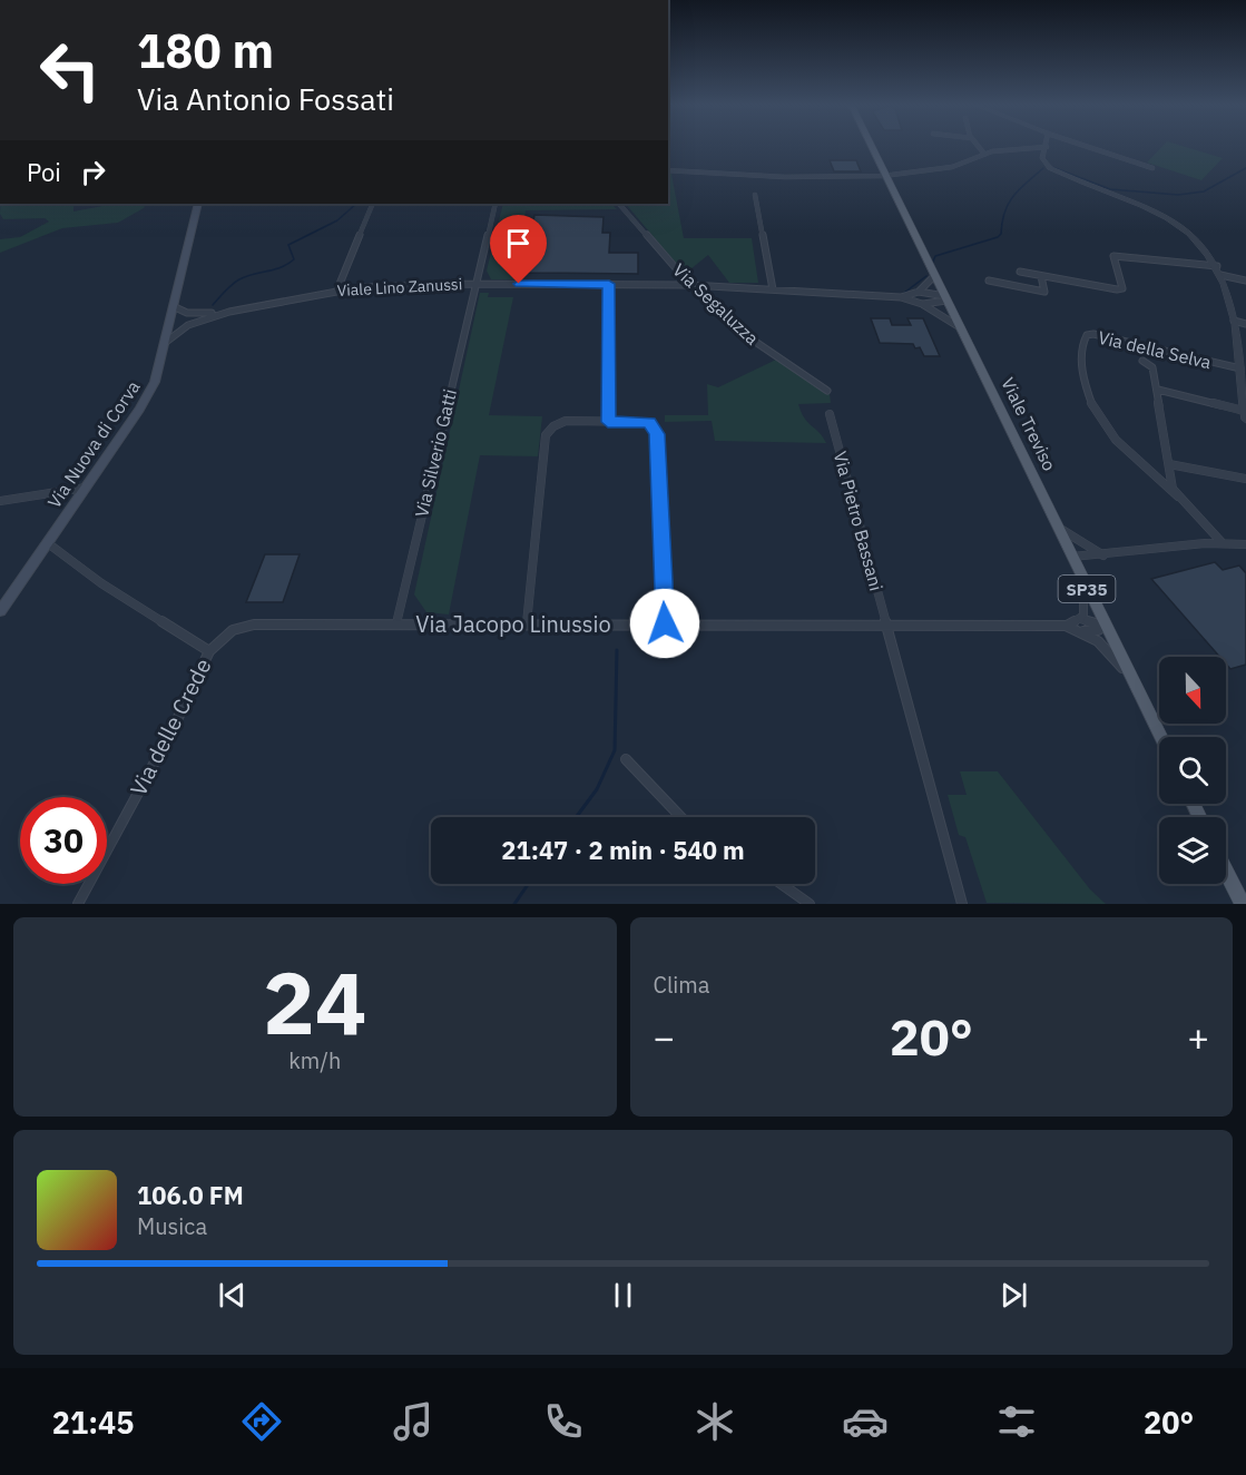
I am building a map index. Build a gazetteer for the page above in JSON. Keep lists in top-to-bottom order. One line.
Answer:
{"streets":{"main road":["Viale Treviso","Via Nuova di Corva","SP35"],"street":["Viale Lino Zanussi","Via Segaluzza","Via della Selva","Via Silverio Gatti","Via Pietro Bassani","Via Jacopo Linussio","Via delle Crede"]},"crossings":[["Viale Lino Zanussi","Via Segaluzza"],["Viale Lino Zanussi","Viale Treviso"],["Viale Lino Zanussi","Via Nuova di Corva"],["Viale Lino Zanussi","Via Silverio Gatti"],["Via Nuova di Corva","Via delle Crede"],["Via Silverio Gatti","Via Jacopo Linussio"],["Via Pietro Bassani","Via Jacopo Linussio"],["Via Jacopo Linussio","Via delle Crede"]],"north":"bottom","page":{"turn":["180 m","Via Antonio Fossati"],"then":"Poi","limit":"30","trip":"21:47 · 2 min · 540 m","tile":[["24","km/h"],"Clima"],"heat":["−","20°","+"],"song":["106.0 FM","Musica"],"tabs":["21:45","20°"]}}
